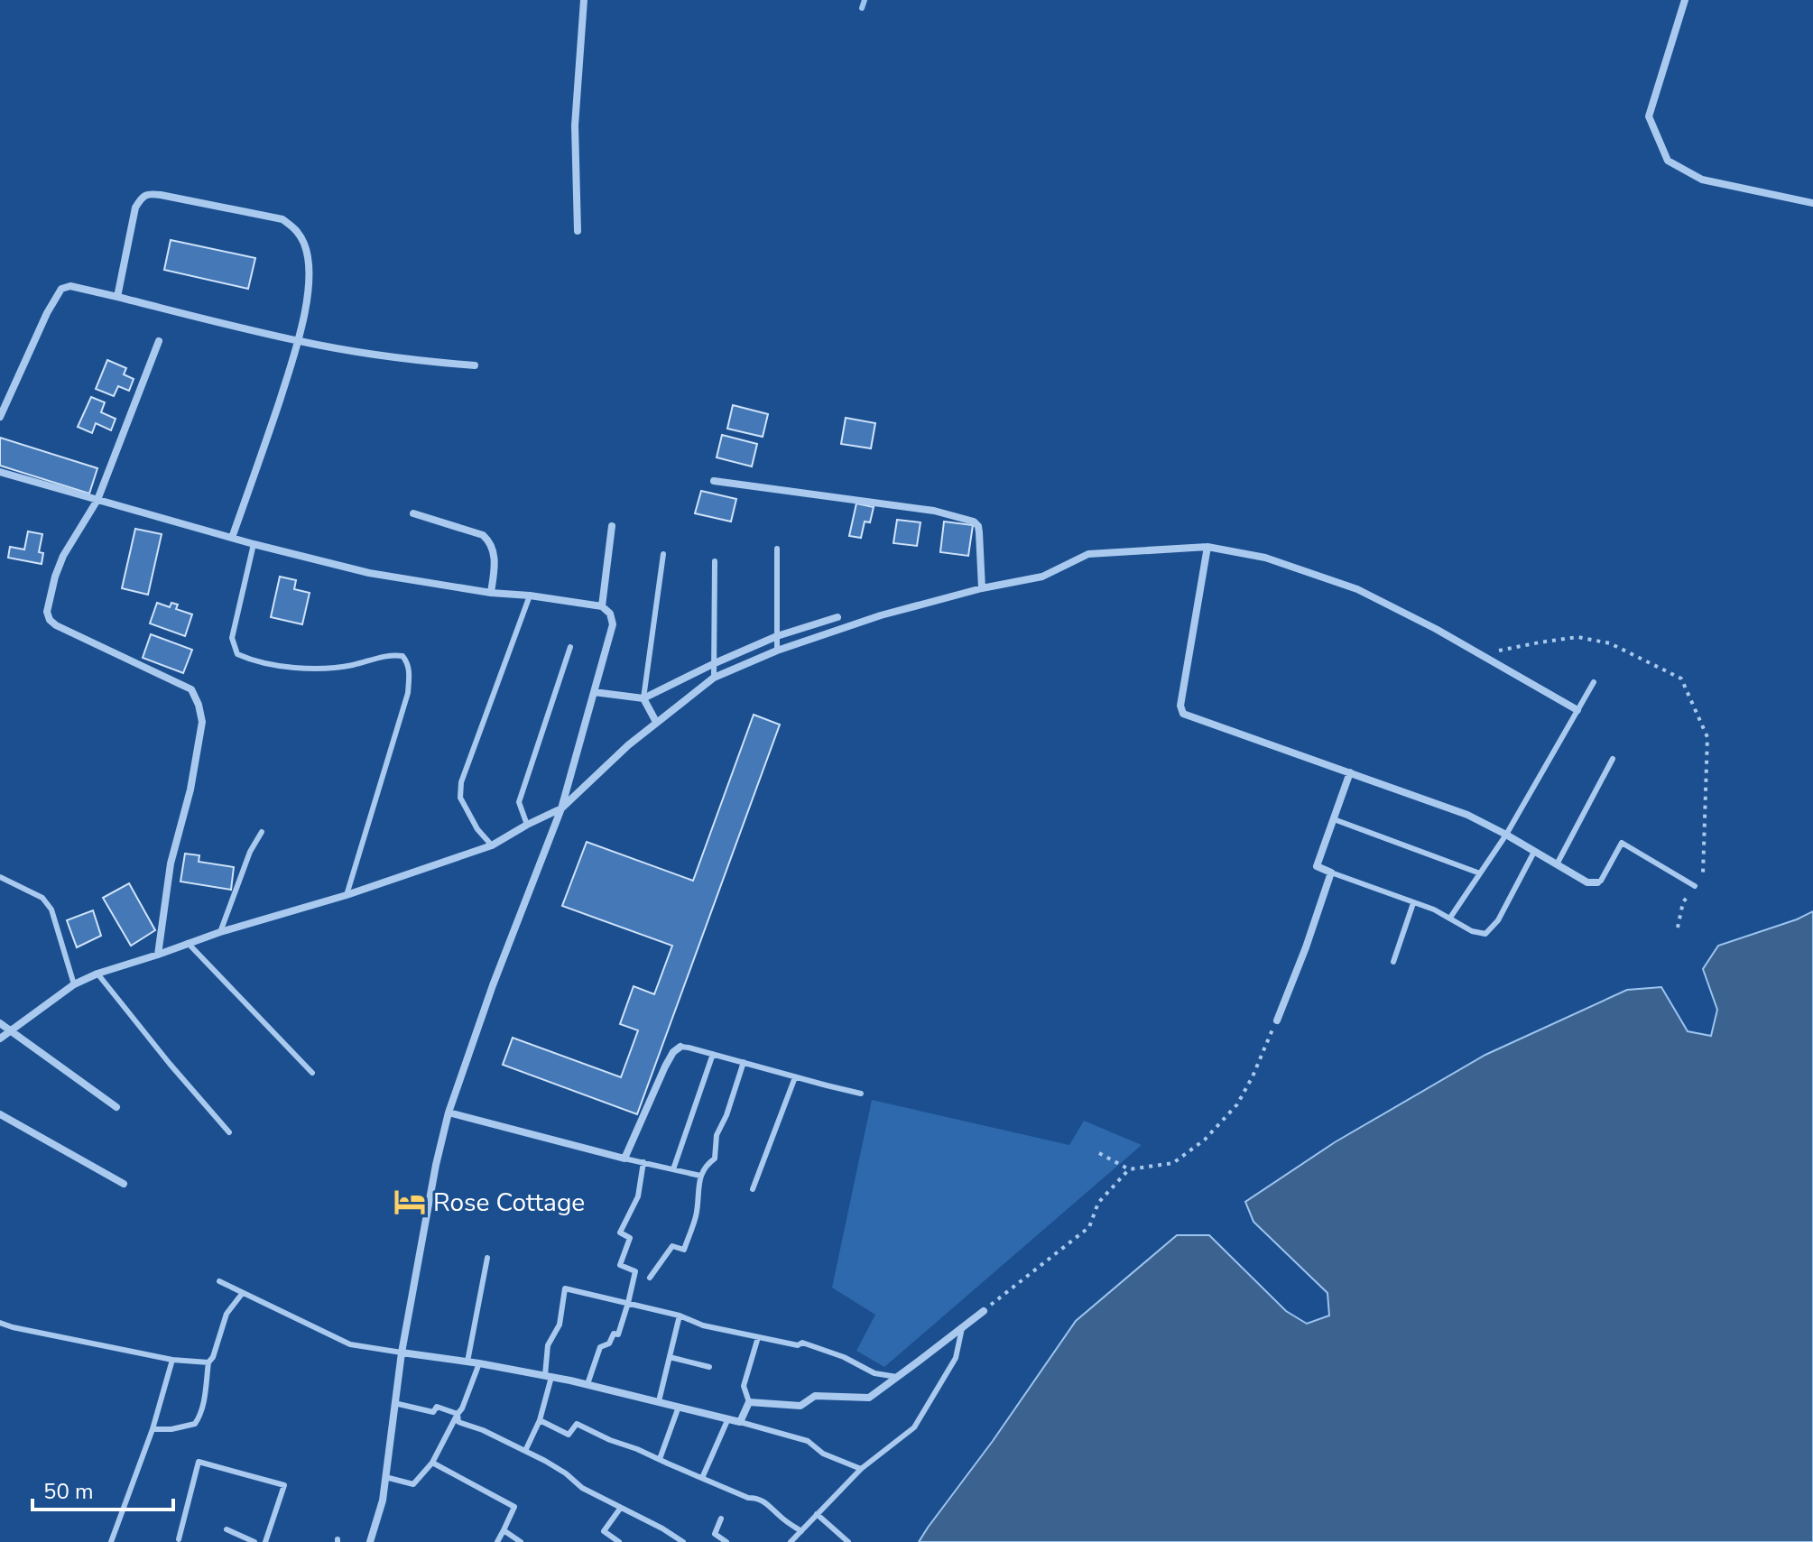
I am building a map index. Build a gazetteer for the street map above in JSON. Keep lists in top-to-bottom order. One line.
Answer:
{"places":{"hotel":["Rose Cottage"]},"scale_bar":"50 m"}
